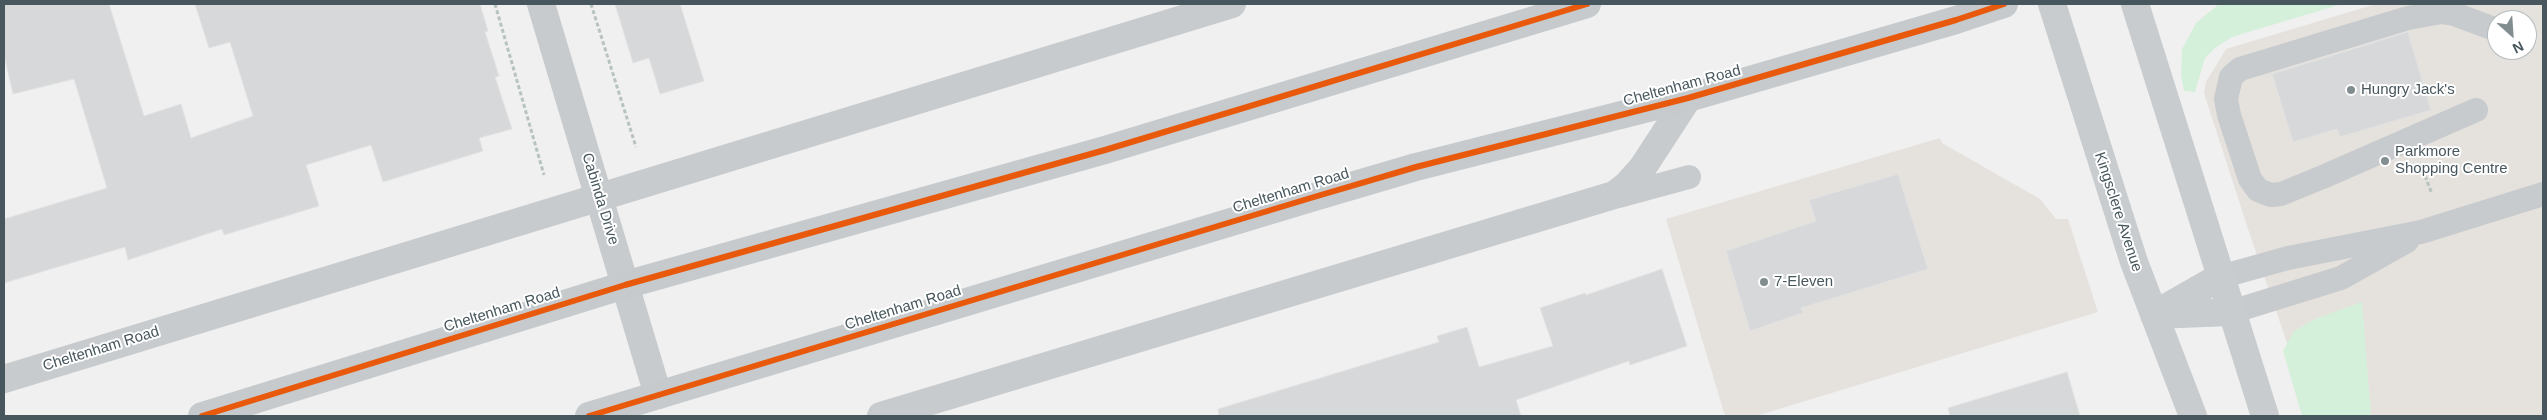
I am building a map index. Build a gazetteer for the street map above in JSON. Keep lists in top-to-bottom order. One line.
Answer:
{"streets":{"main road":["Cheltenham Road","Kingsclere Avenue"],"street":["Cabinda Drive"]},"crossings":[["Cheltenham Road","Cabinda Drive"]],"places":["Hungry Jack's","Parkmore Shopping Centre","7-Eleven"],"north":"bottom right"}
